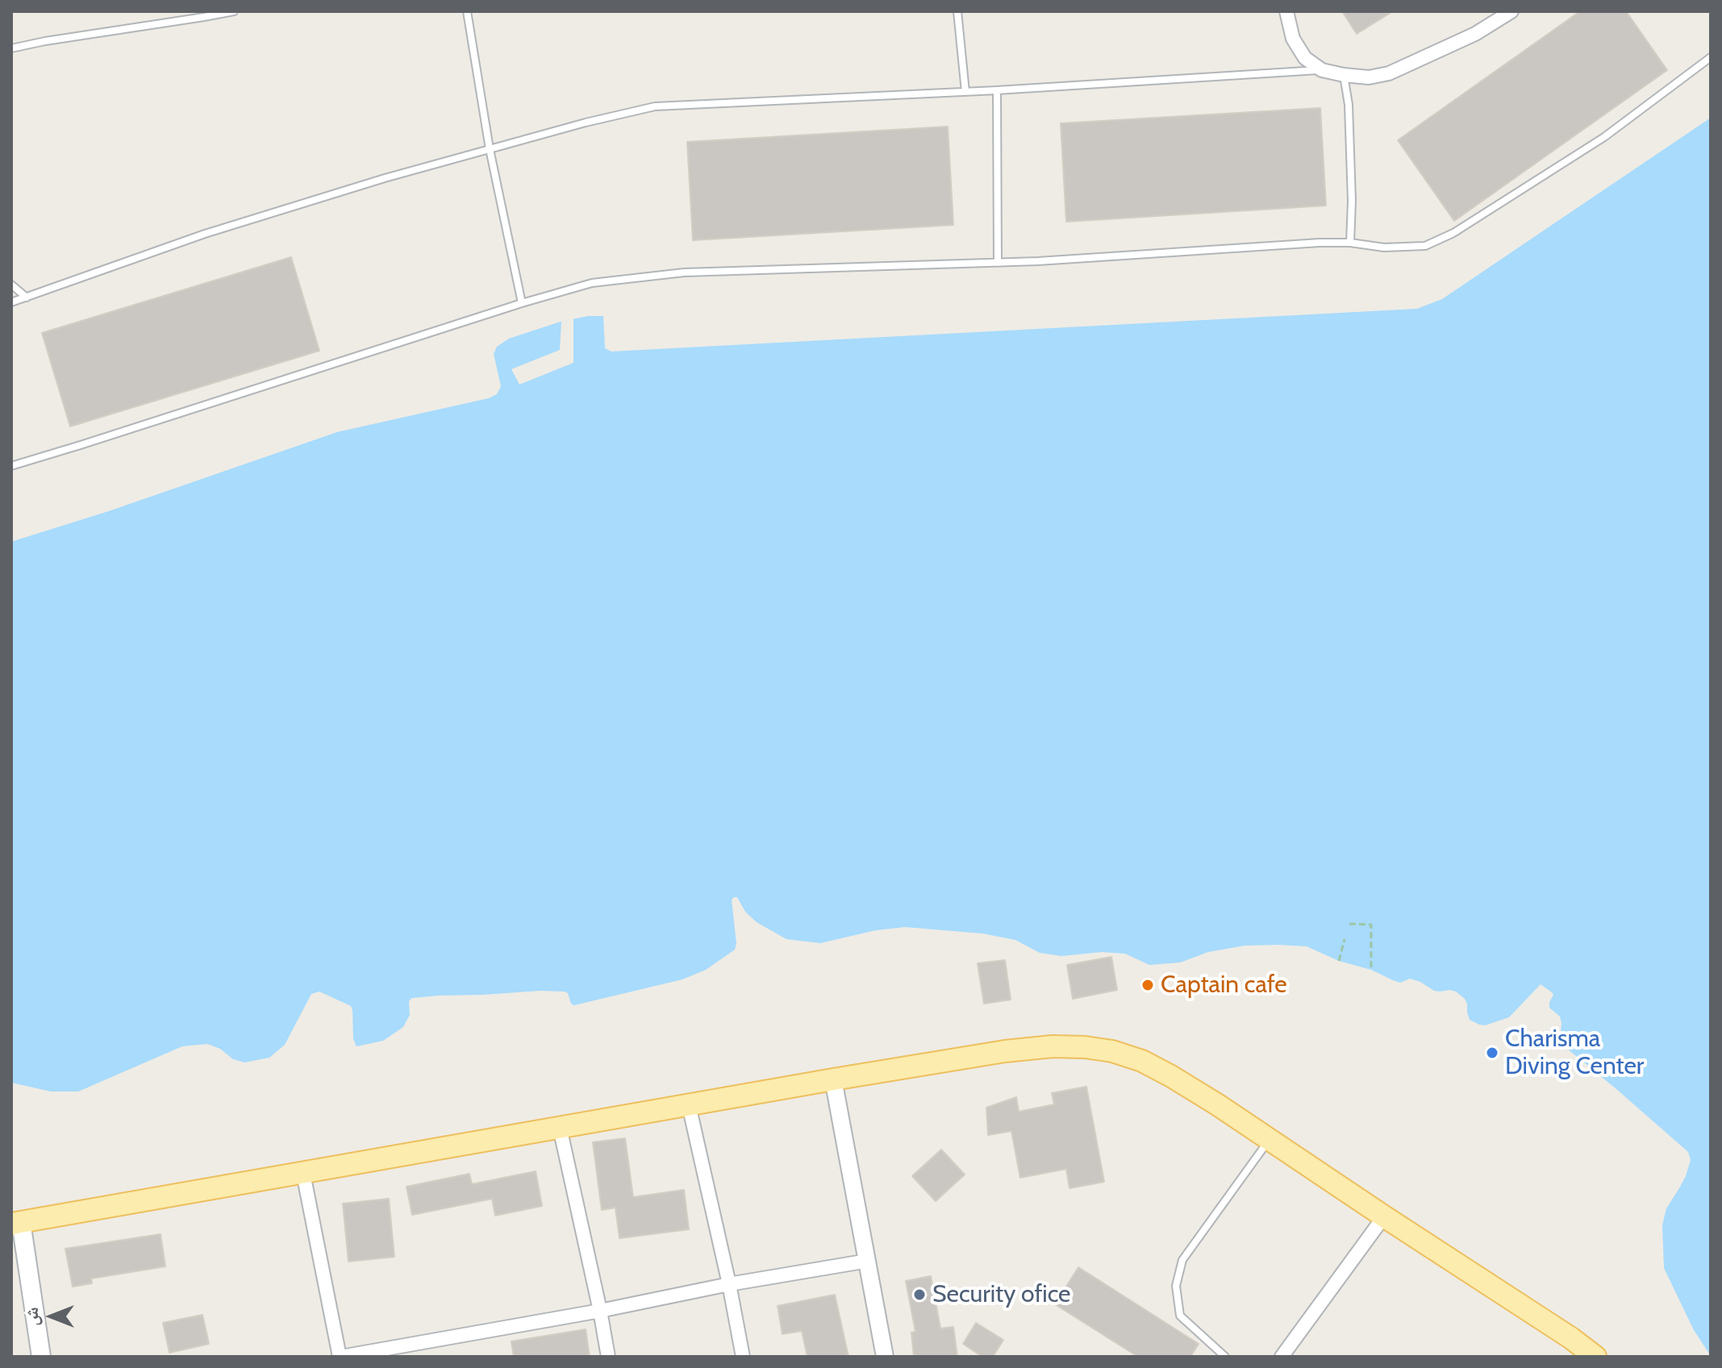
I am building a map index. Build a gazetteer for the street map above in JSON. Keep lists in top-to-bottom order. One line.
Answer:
{"places":["Captain cafe","Charisma Diving Center","Security ofice"],"north":"left"}
